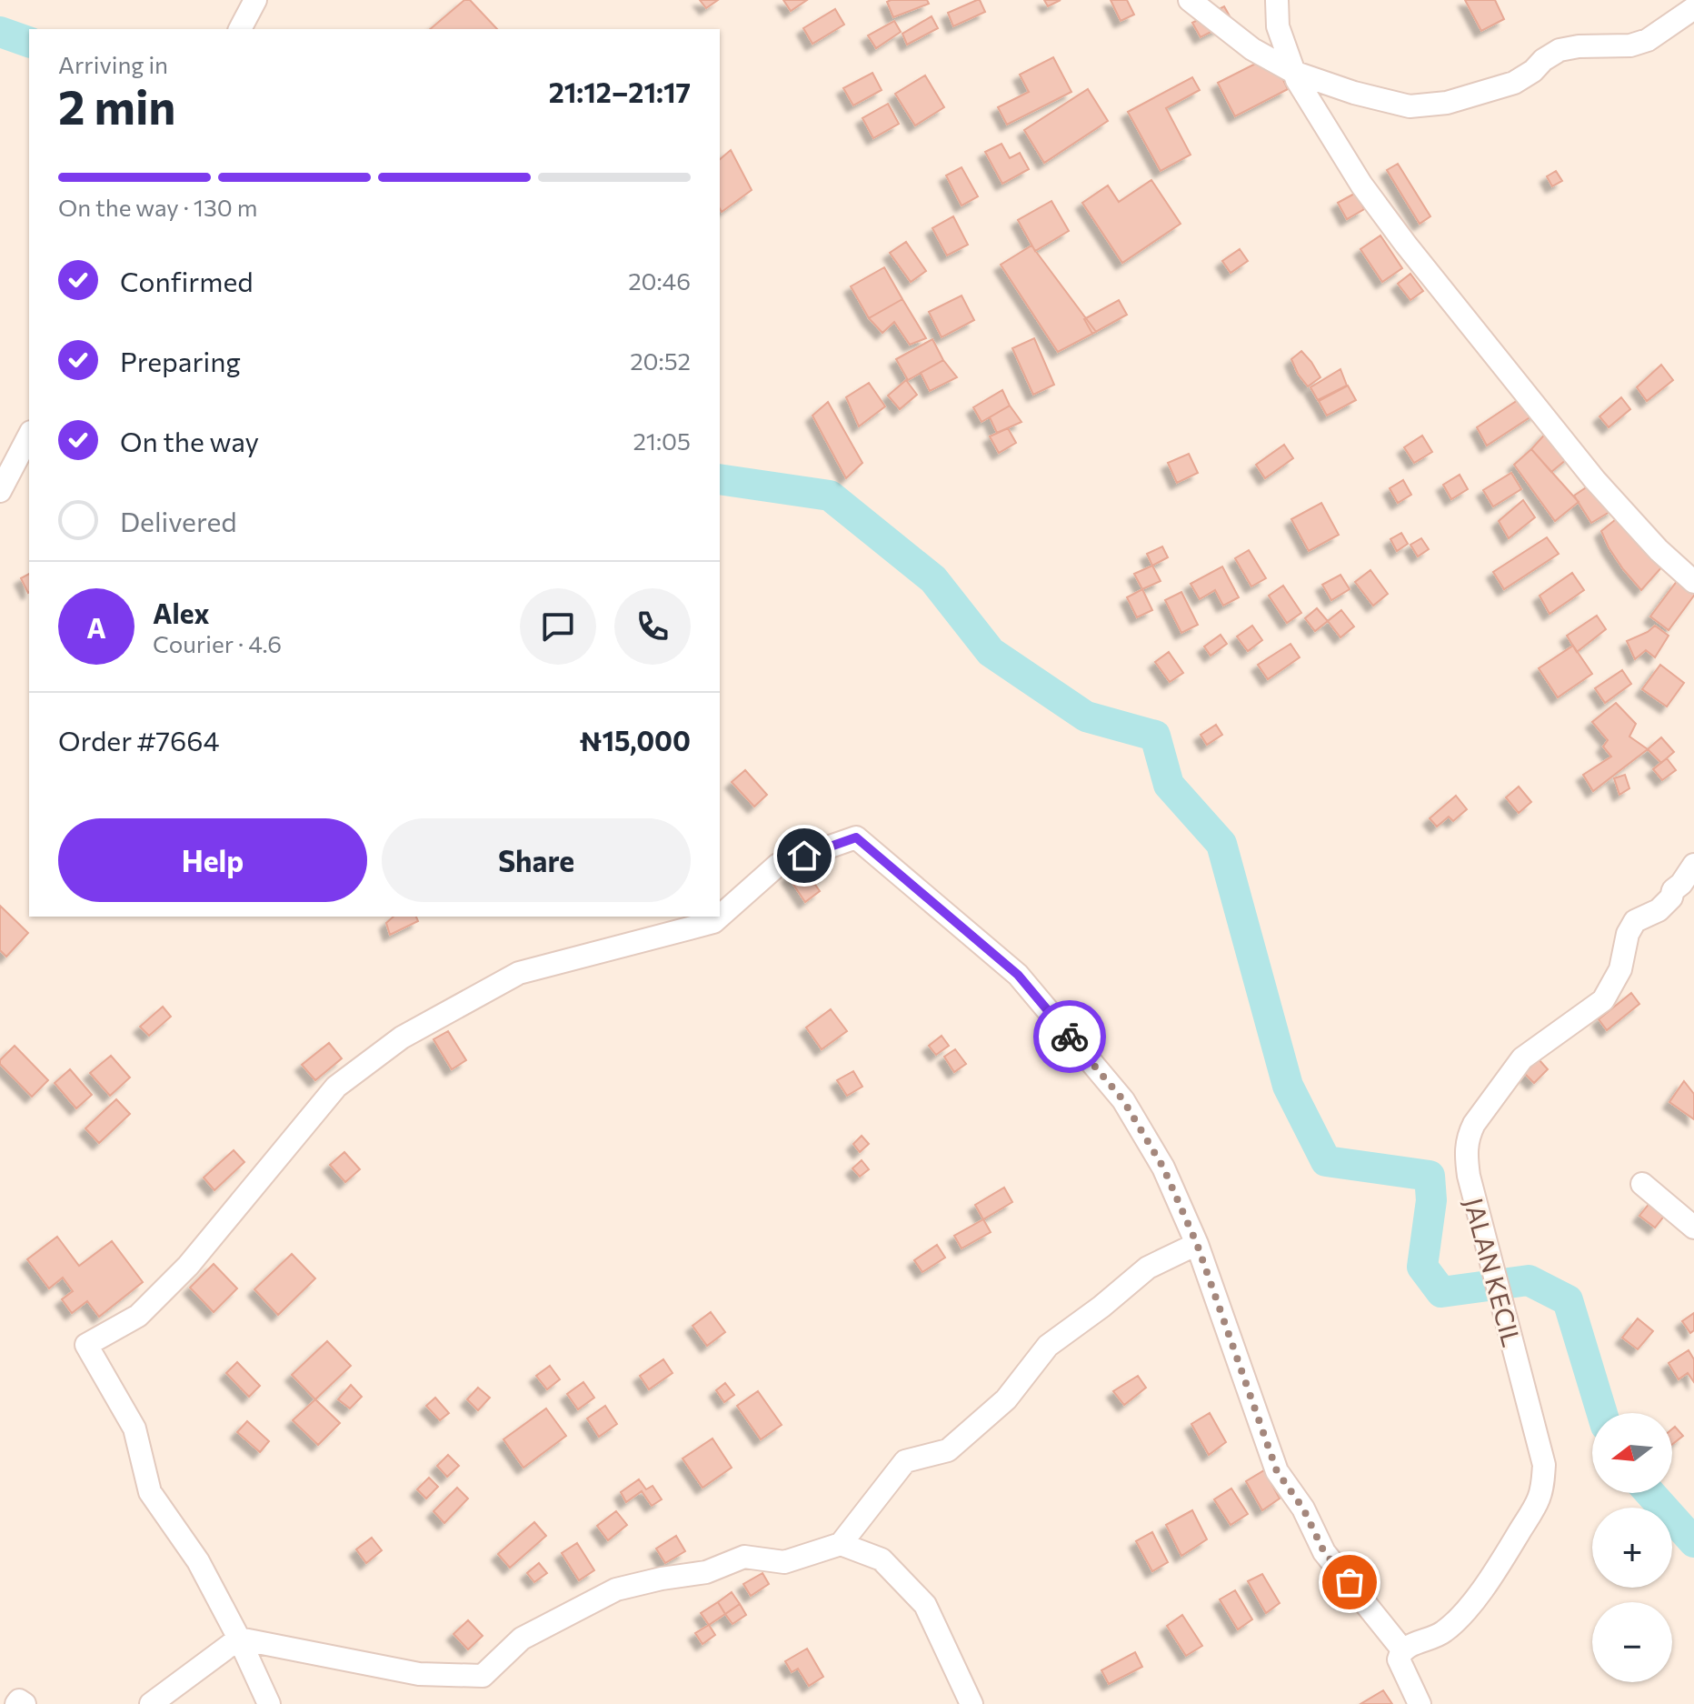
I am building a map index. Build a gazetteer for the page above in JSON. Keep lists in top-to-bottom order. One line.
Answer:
{"streets":{"street":["JALAN KECIL"]},"north":"left","page":{"heading":["2 min","Arriving in","21:12–21:17"],"panel":["Alex","Courier · 4.6","Order #7664","₦15,000"],"bar":"On the way · 130 m","list":[["Confirmed","20:46"],["Preparing","20:52"],["On the way","21:05"],"Delivered"],"round":"A","buttons":["Help","Share"],"map_buttons":["+","−"]}}
